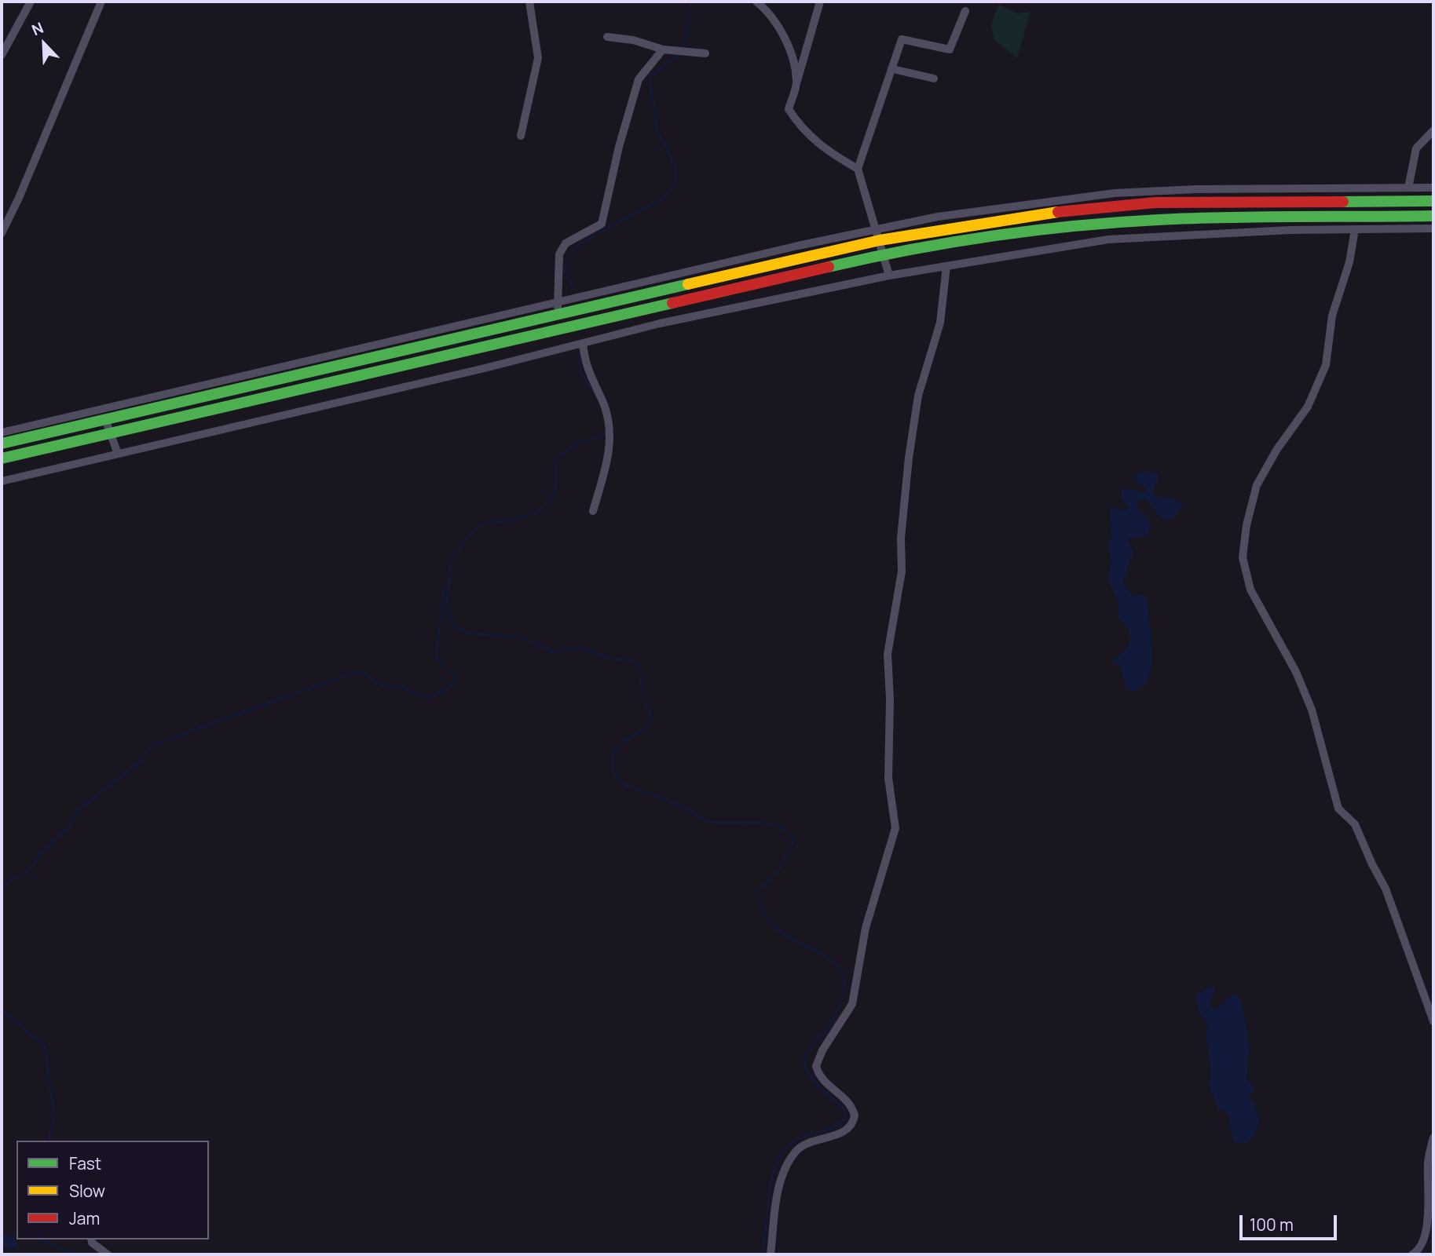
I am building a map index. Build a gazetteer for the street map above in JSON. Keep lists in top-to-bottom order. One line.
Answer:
{"legend":["Fast","Slow","Jam"],"scale_bar":"100 m","north":"top left"}
